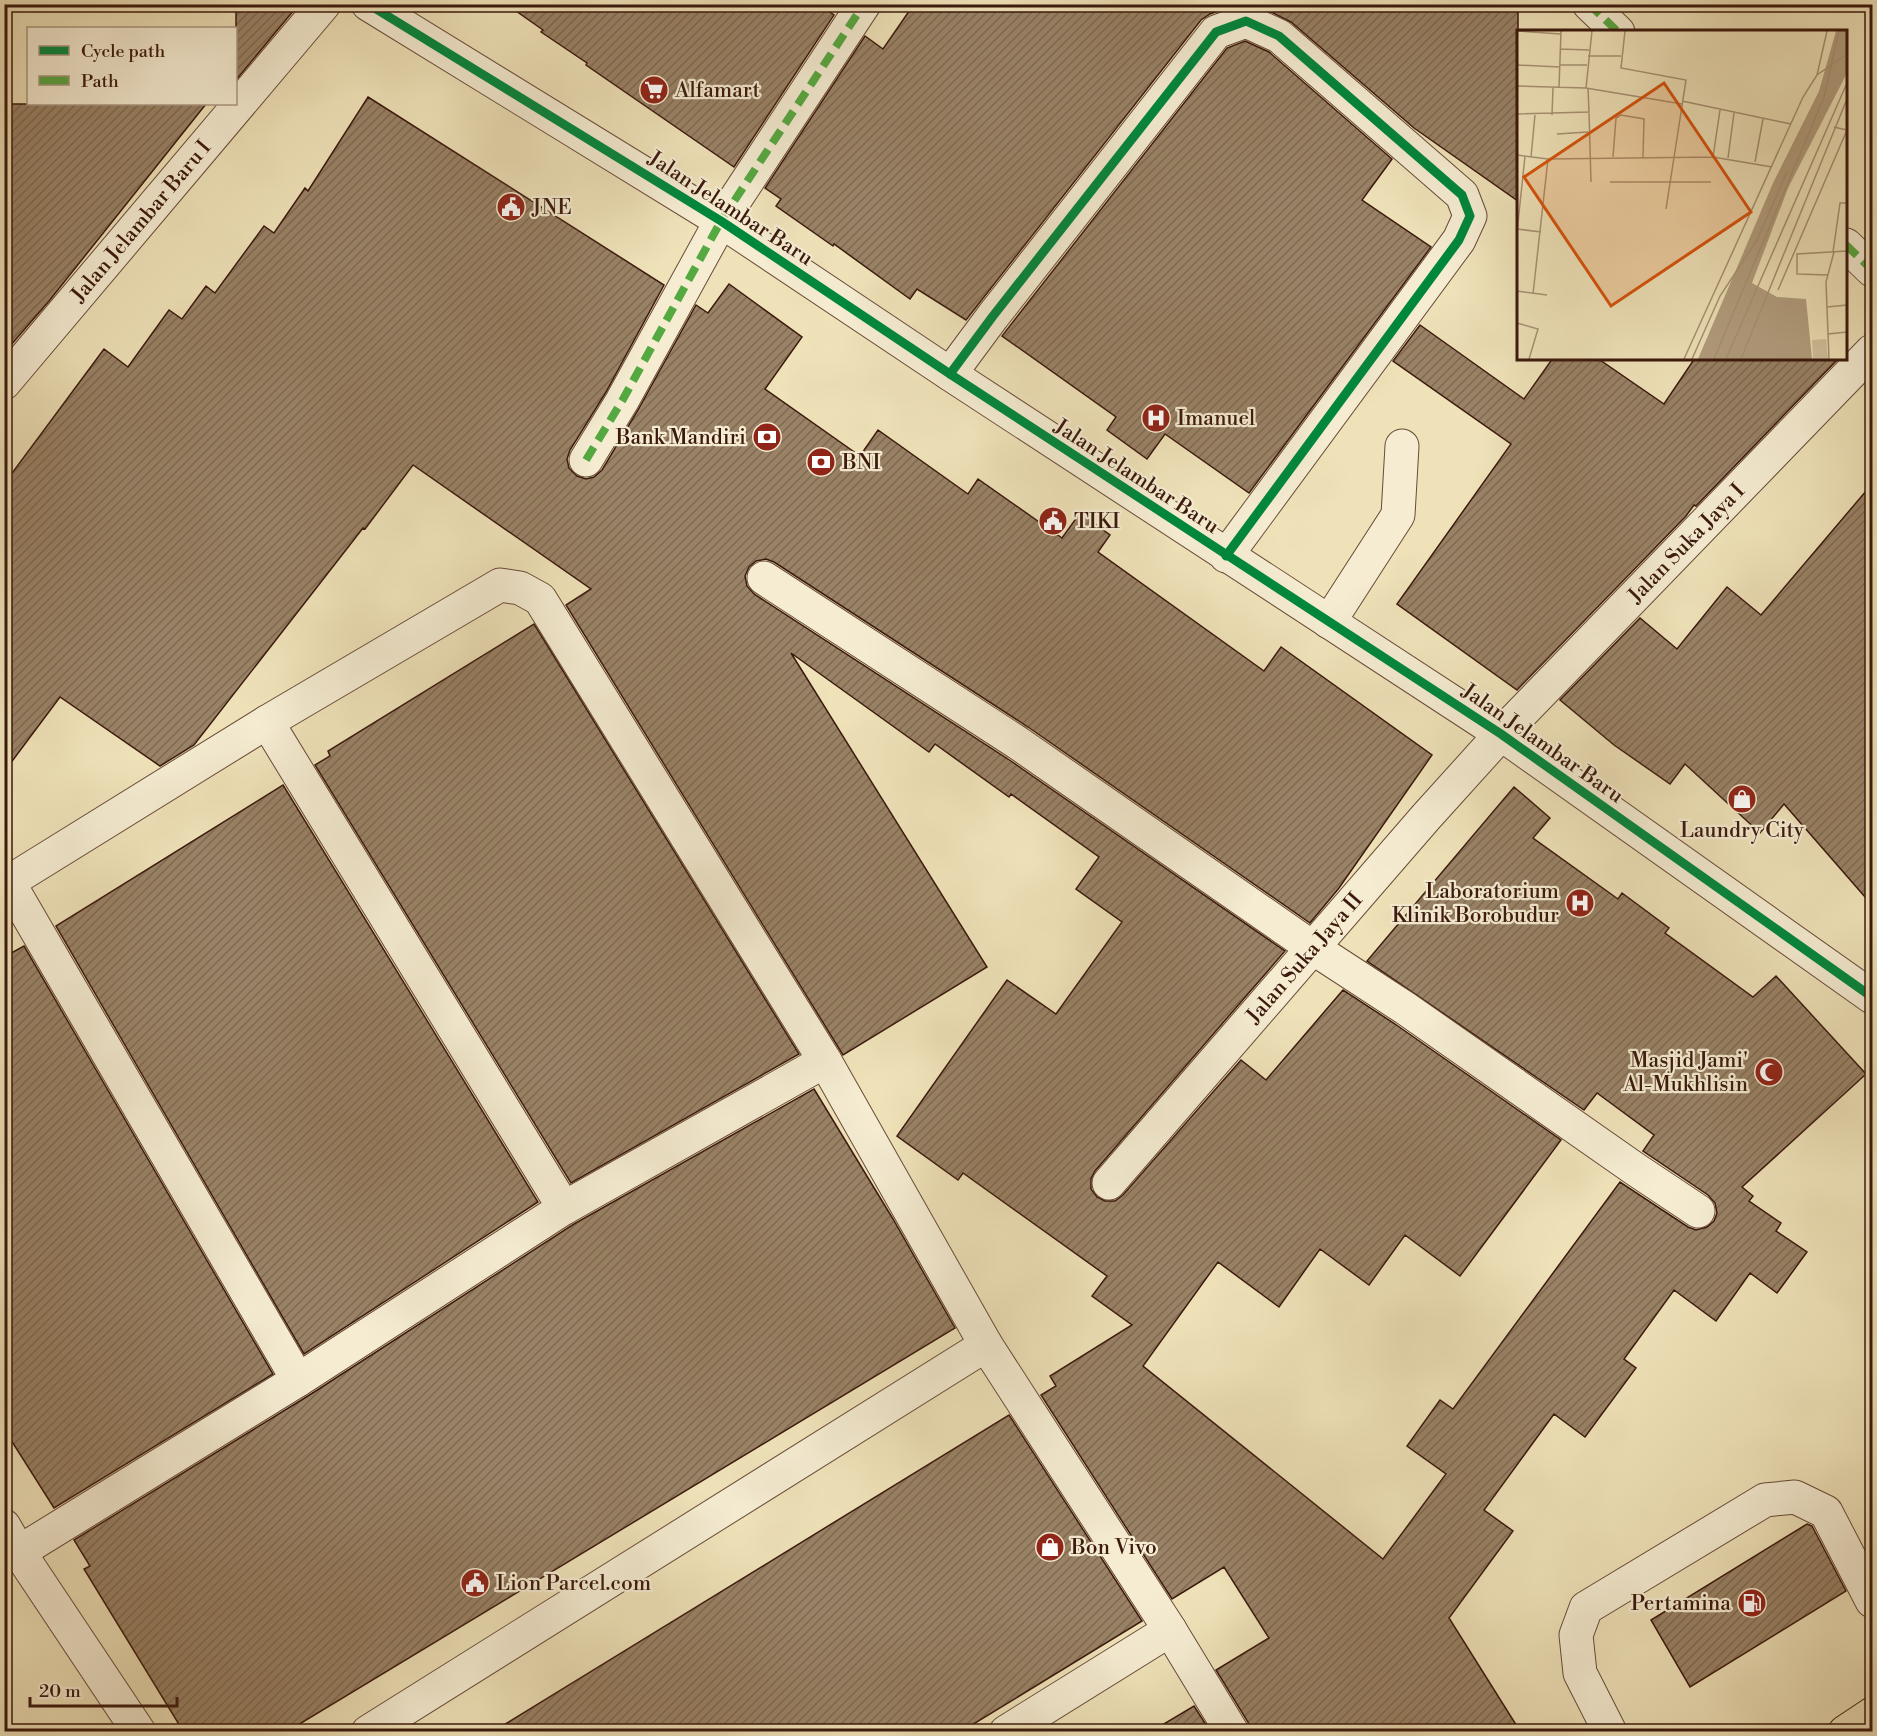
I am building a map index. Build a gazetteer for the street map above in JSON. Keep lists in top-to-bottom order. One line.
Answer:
{"streets":{"street":["Jalan Jelambar Baru","Jalan Jelambar Baru I","Jalan Suka Jaya I","Jalan Suka Jaya II"]},"crossings":[["Jalan Jelambar Baru","Jalan Suka Jaya I"],["Jalan Jelambar Baru","Jalan Suka Jaya II"],["Jalan Suka Jaya I","Jalan Suka Jaya II"]],"places":{"supermarket":["Alfamart"],"public building":["JNE","TIKI","Lion Parcel.com"],"hospital":["Imanuel","Laboratorium Klinik Borobudur"],"bank":["Bank Mandiri","BNI"],"shop":["Laundry City","Bon Vivo"],"mosque":["Masjid Jami' Al-Mukhlisin"],"fuel station":["Pertamina"]},"legend":["Cycle path","Path"],"scale_bar":"20 m"}
